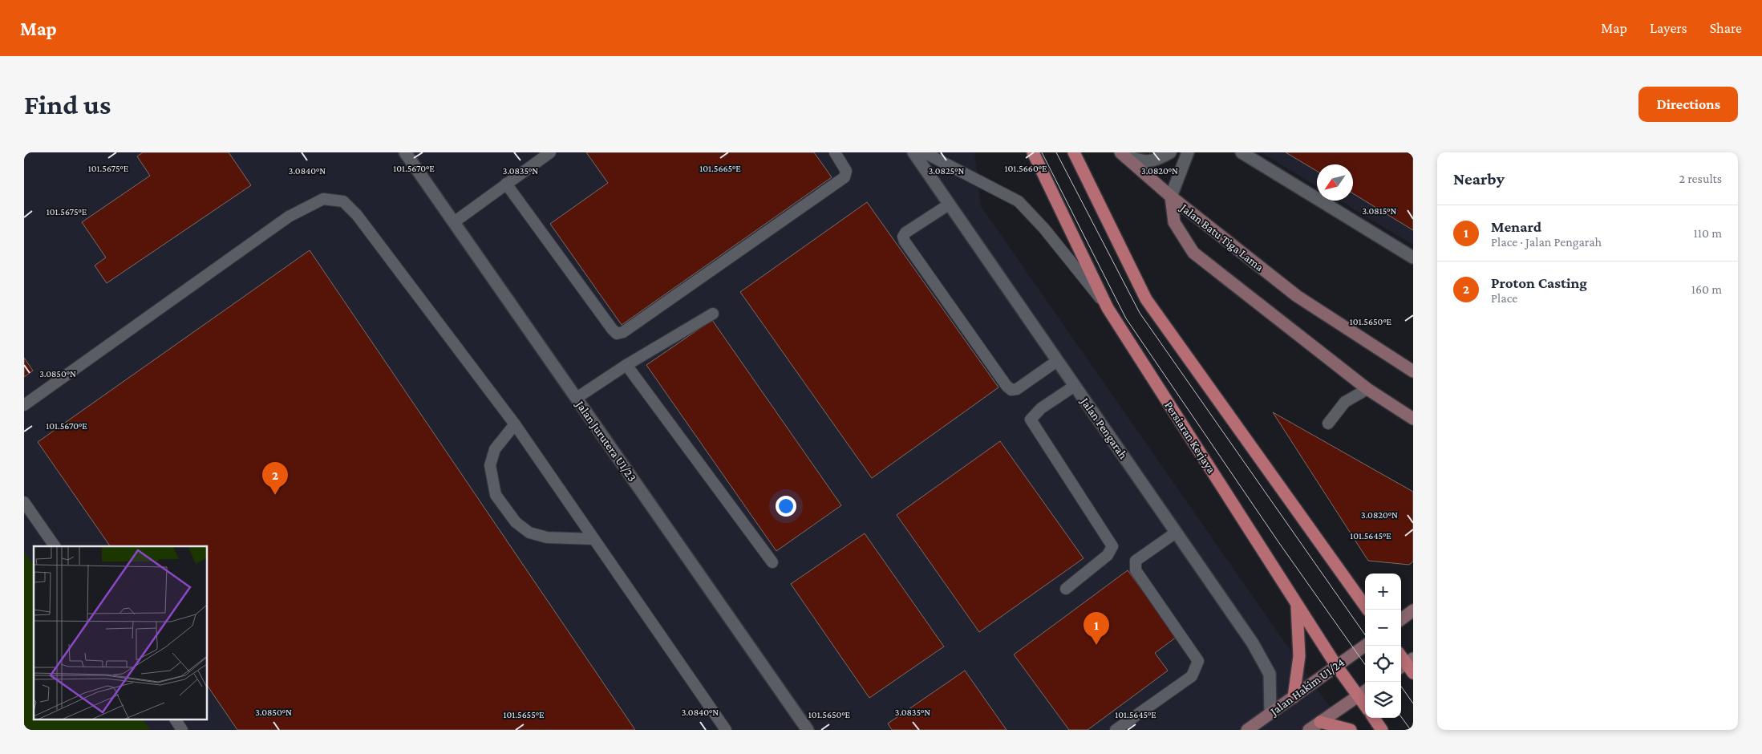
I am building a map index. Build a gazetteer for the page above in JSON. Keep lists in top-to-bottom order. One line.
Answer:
{"streets":{"main road":["Persiaran Kerjaya"],"street":["Jalan Batu Tiga Lama","Jalan Pengarah","Jalan Jurutera U1/23","Jalan Hakim U1/24"]},"crossings":[["Jalan Pengarah","Jalan Hakim U1/24"],["Persiaran Kerjaya","Jalan Hakim U1/24"]],"north":"bottom left","page":{"header":"Map","nav":["Map","Layers","Share"],"buttons":"Directions","title":"Find us","heading":["Nearby","2 results"],"list":[{"mark":"1","name":"Menard","note":"Place · Jalan Pengarah","value":"110 m"},{"mark":"2","name":"Proton Casting","note":"Place","value":"160 m"}],"pins":["2","1"],"map_buttons":["+","−"]},"coordinates":["101.5675°E","101.5670°E","101.5665°E","101.5660°E","3.0840°N","3.0835°N","3.0825°N","3.0820°N","3.0815°N","101.5650°E","3.0850°N","101.5645°E","101.5655°E"]}
